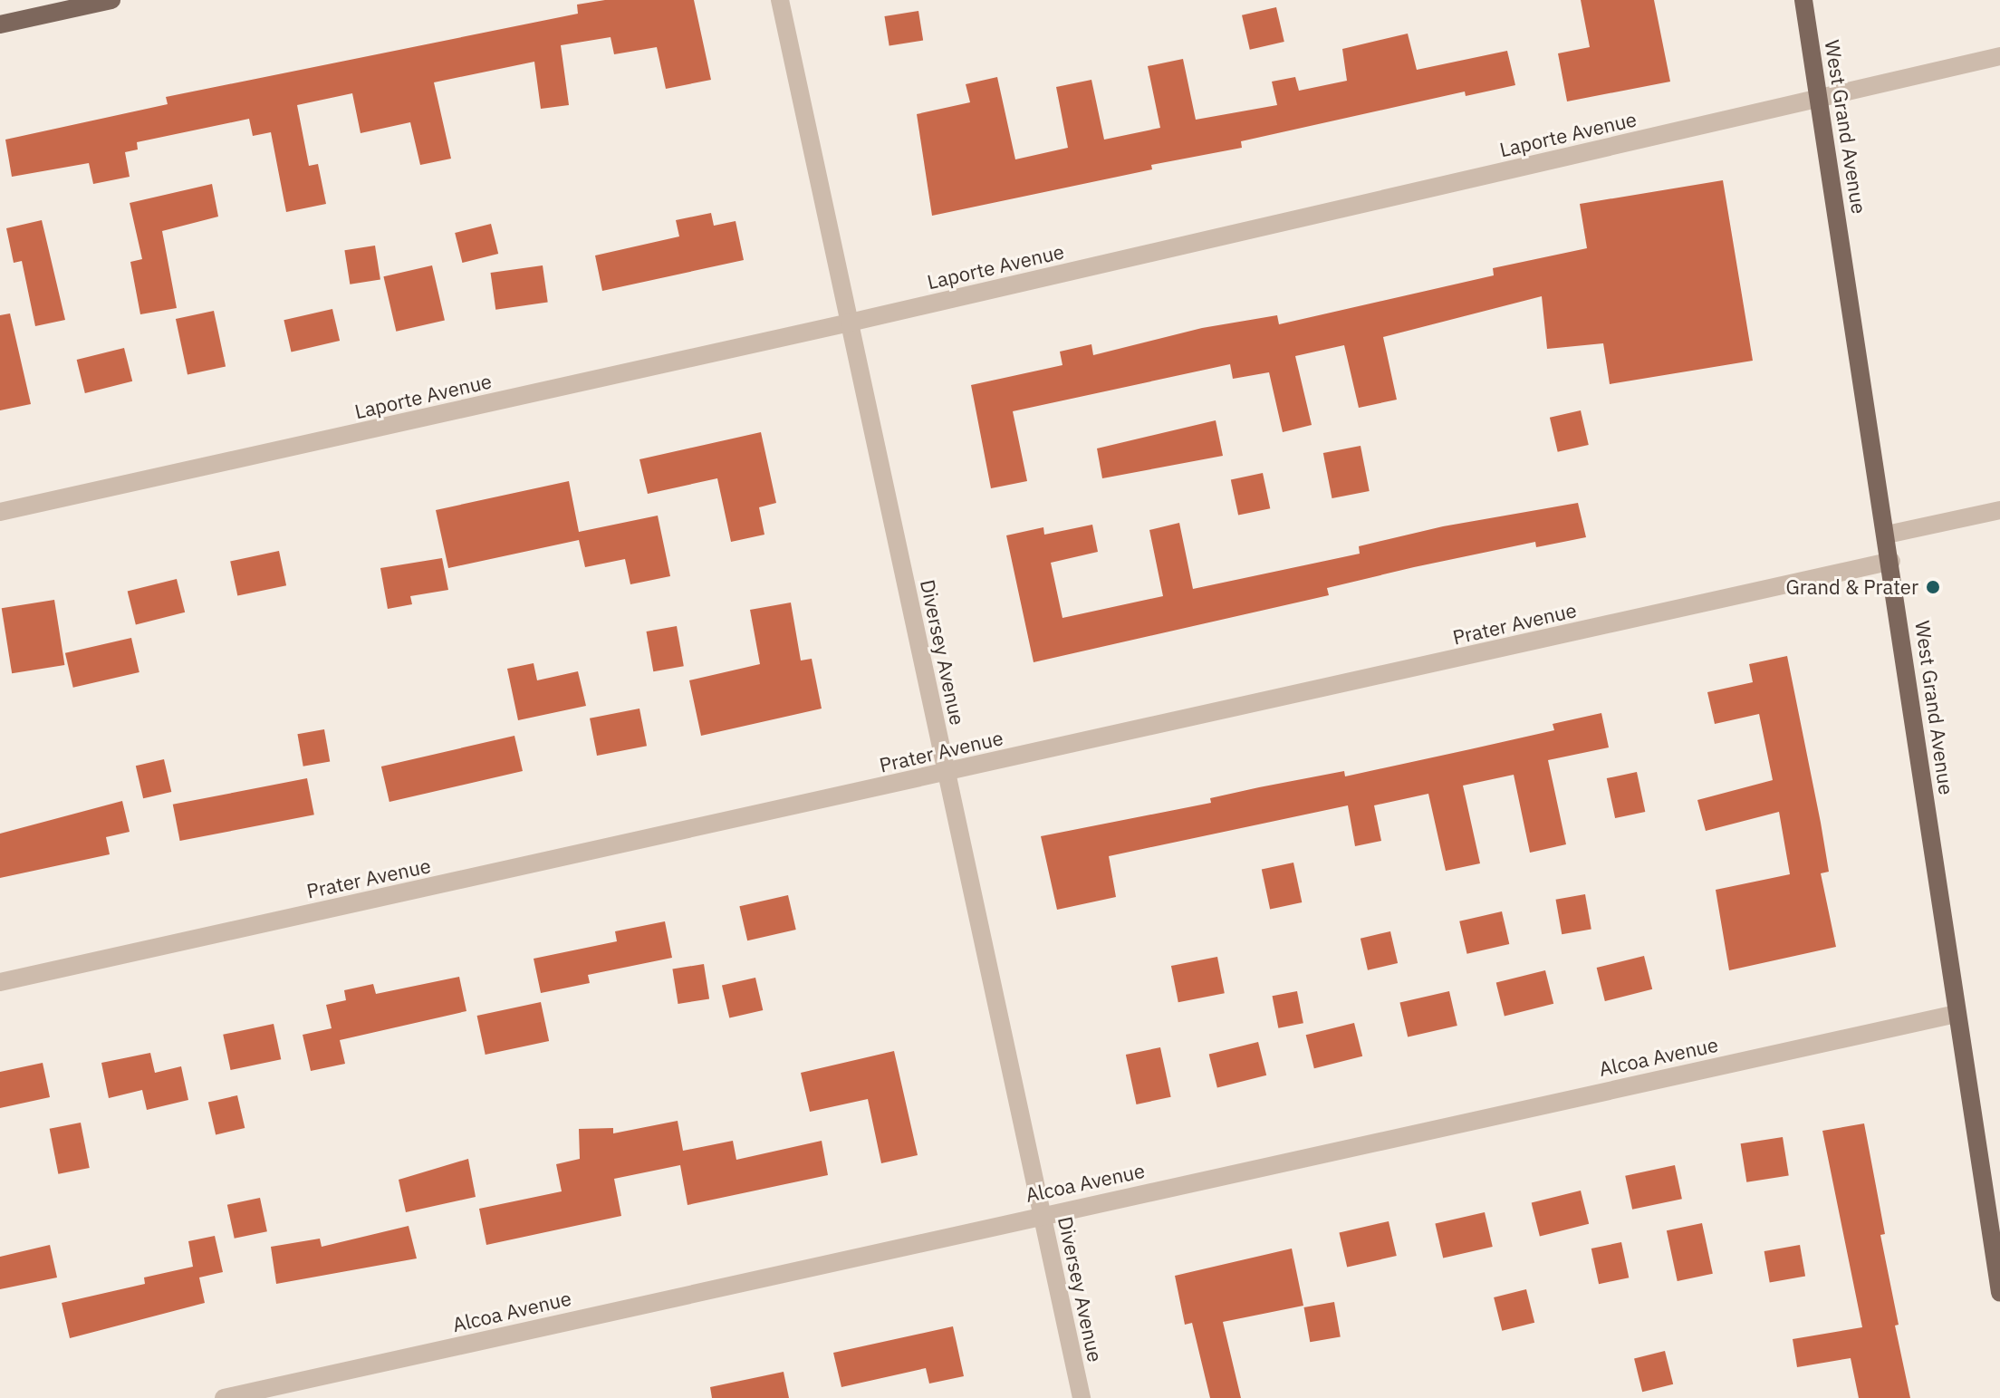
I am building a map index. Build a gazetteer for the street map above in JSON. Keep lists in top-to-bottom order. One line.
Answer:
{"streets":{"main road":["West Grand Avenue"],"street":["Laporte Avenue","Prater Avenue","Diversey Avenue","Alcoa Avenue"]},"crossings":[["West Grand Avenue","Laporte Avenue"],["West Grand Avenue","Prater Avenue"],["West Grand Avenue","Alcoa Avenue"],["Laporte Avenue","Diversey Avenue"],["Prater Avenue","Diversey Avenue"],["Diversey Avenue","Alcoa Avenue"]],"places":["Grand & Prater"]}
